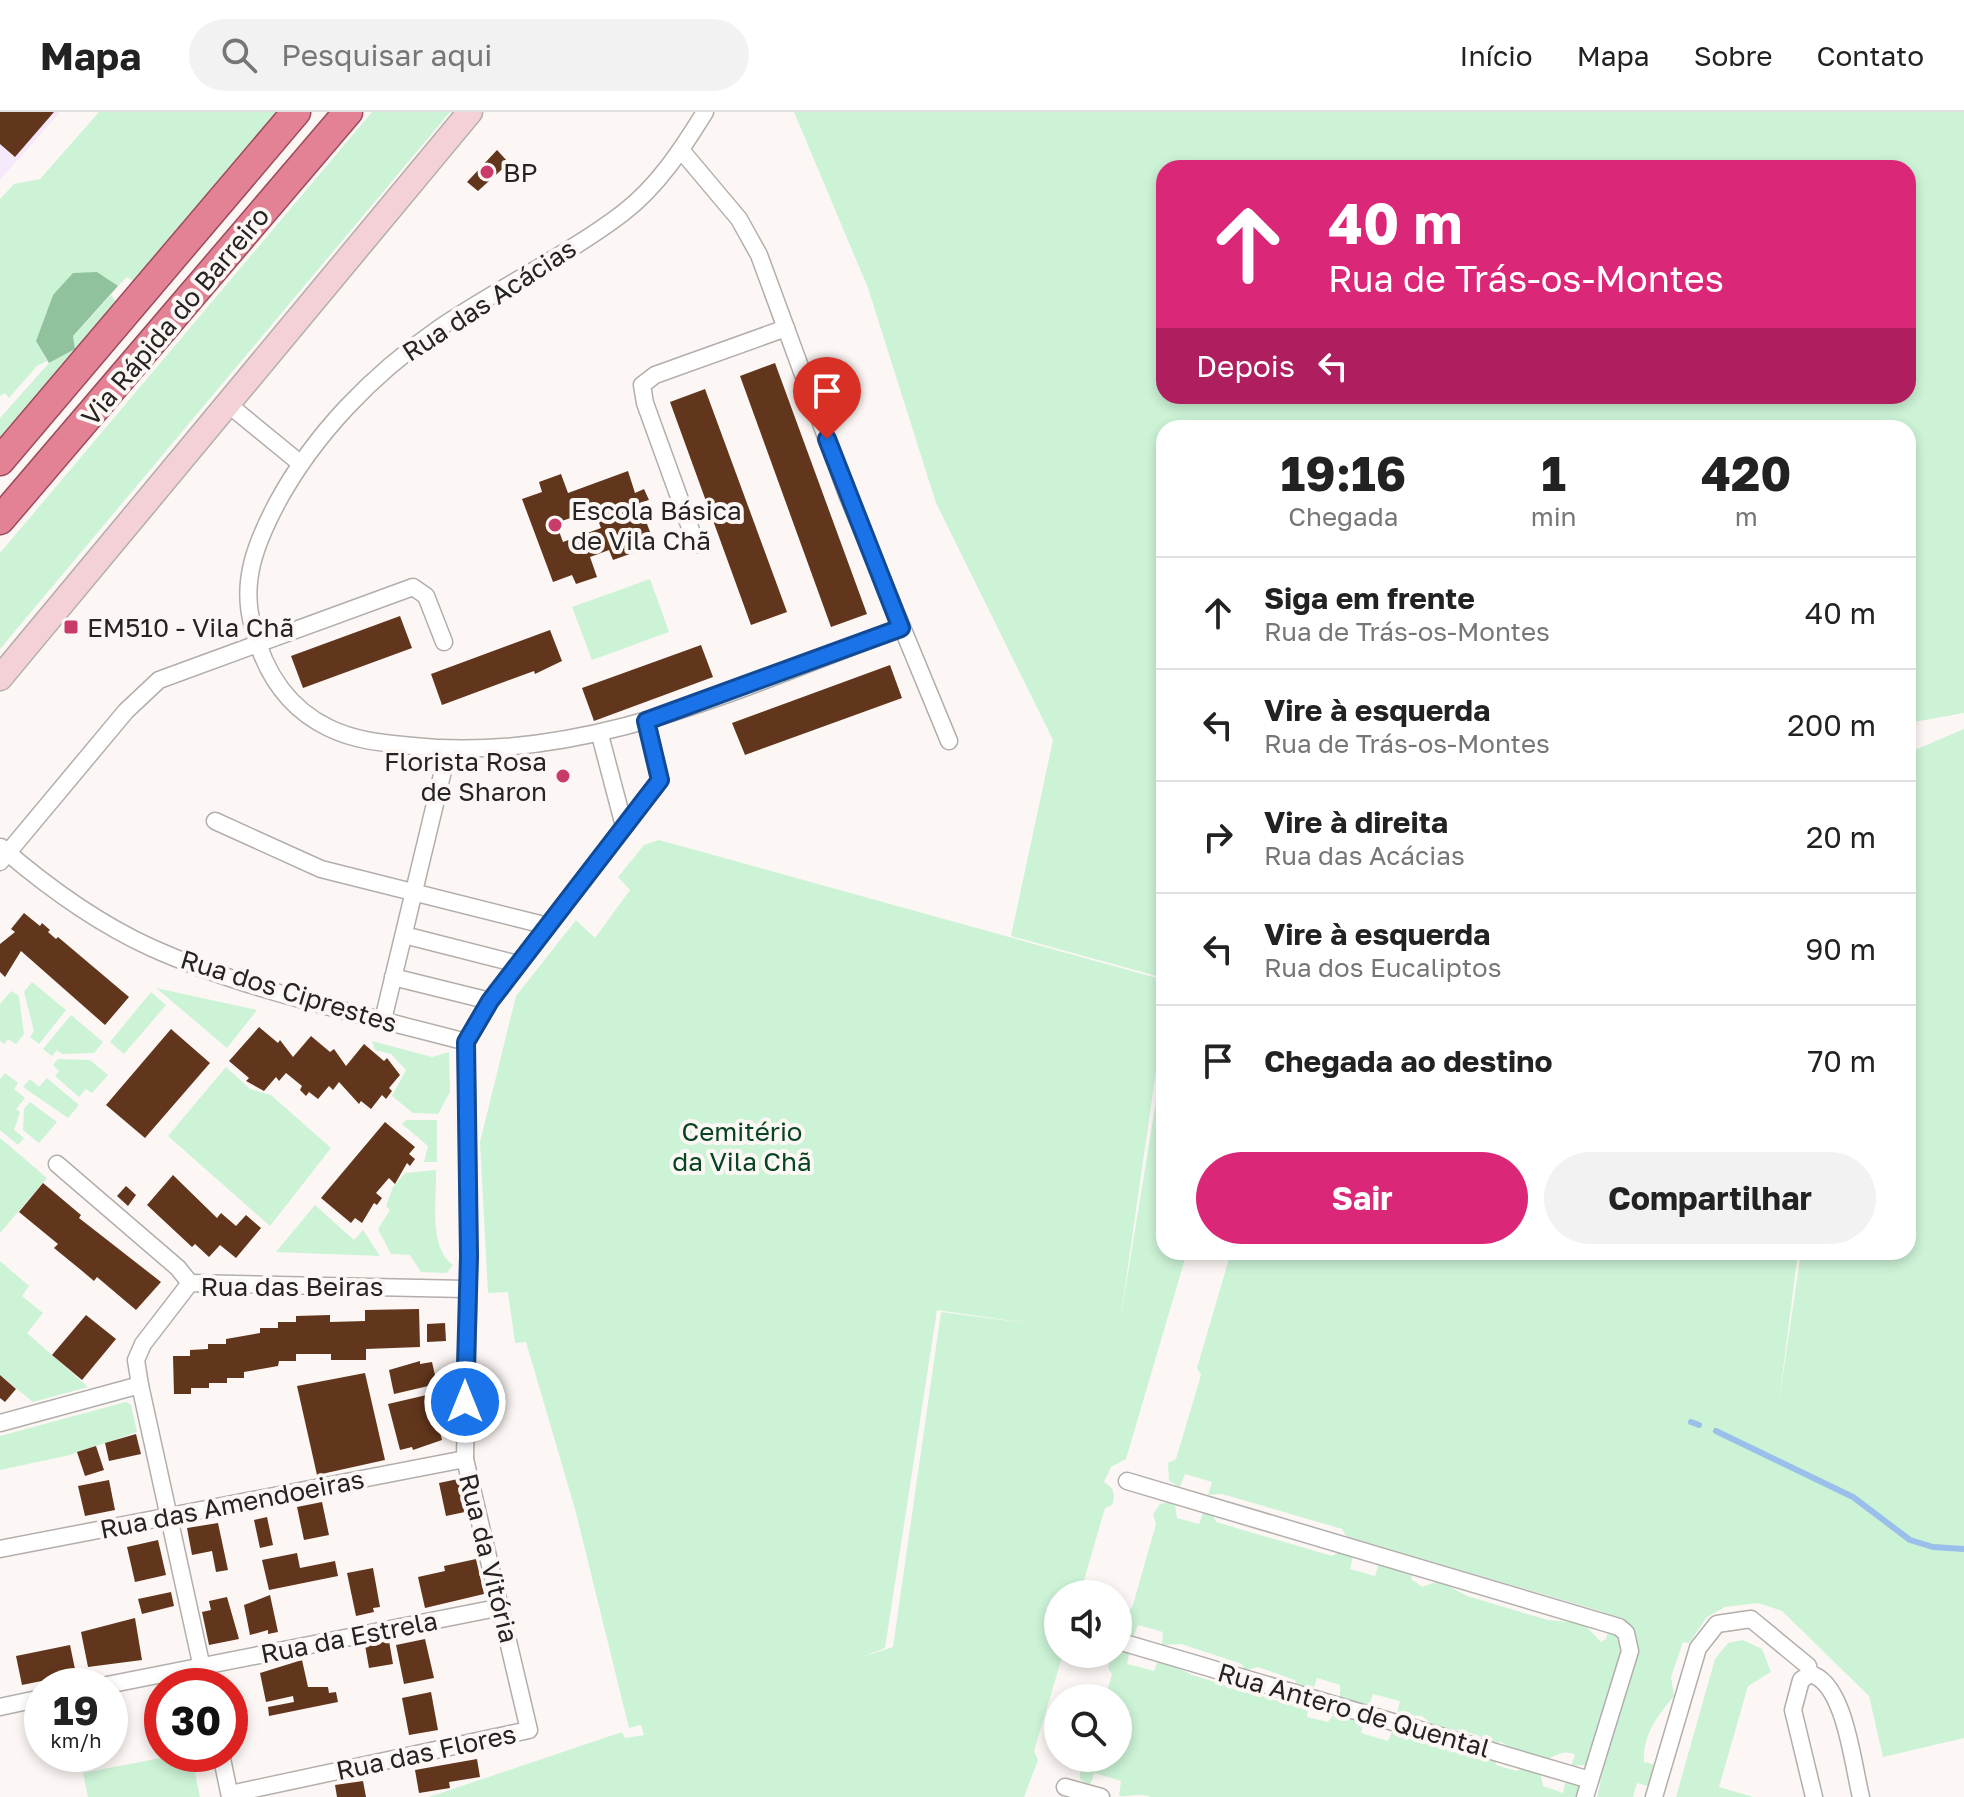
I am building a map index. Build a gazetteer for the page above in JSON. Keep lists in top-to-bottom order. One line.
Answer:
{"streets":{"highway":["Via Rápida do Barreiro"],"street":["Rua das Acácias","Rua dos Ciprestes","Rua das Beiras","Rua das Amendoeiras","Rua da Vitória","Rua da Estrela","Rua Antero de Quental","Rua das Flores"]},"crossings":[["Rua dos Ciprestes","Rua da Vitória"],["Rua das Beiras","Rua das Amendoeiras"],["Rua das Beiras","Rua da Vitória"],["Rua das Beiras","Rua da Estrela"],["Rua das Amendoeiras","Rua da Vitória"],["Rua da Vitória","Rua da Estrela"],["Rua da Vitória","Rua das Flores"]],"parks":["Cemitério da Vila Chã"],"places":{"other":["BP","Escola Básica de Vila Chã","Florista Rosa de Sharon"],"transit":["EM510 - Vila Chã"]},"page":{"header":"Mapa","search":"Pesquisar aqui","nav":["Início","Mapa","Sobre","Contato"],"turn":["40 m","Rua de Trás-os-Montes"],"then":"Depois","eta":["19:16","Chegada","1","min","420","m"],"list":[{"name":"Siga em frente","note":"Rua de Trás-os-Montes","value":"40 m"},{"name":"Vire à esquerda","note":"Rua de Trás-os-Montes","value":"200 m"},{"name":"Vire à direita","note":"Rua das Acácias","value":"20 m"},{"name":"Vire à esquerda","note":"Rua dos Eucaliptos","value":"90 m"},{"name":"Chegada ao destino","value":"70 m"}],"buttons":["Sair","Compartilhar"],"speed":"19 km/h","limit":"30"}}
